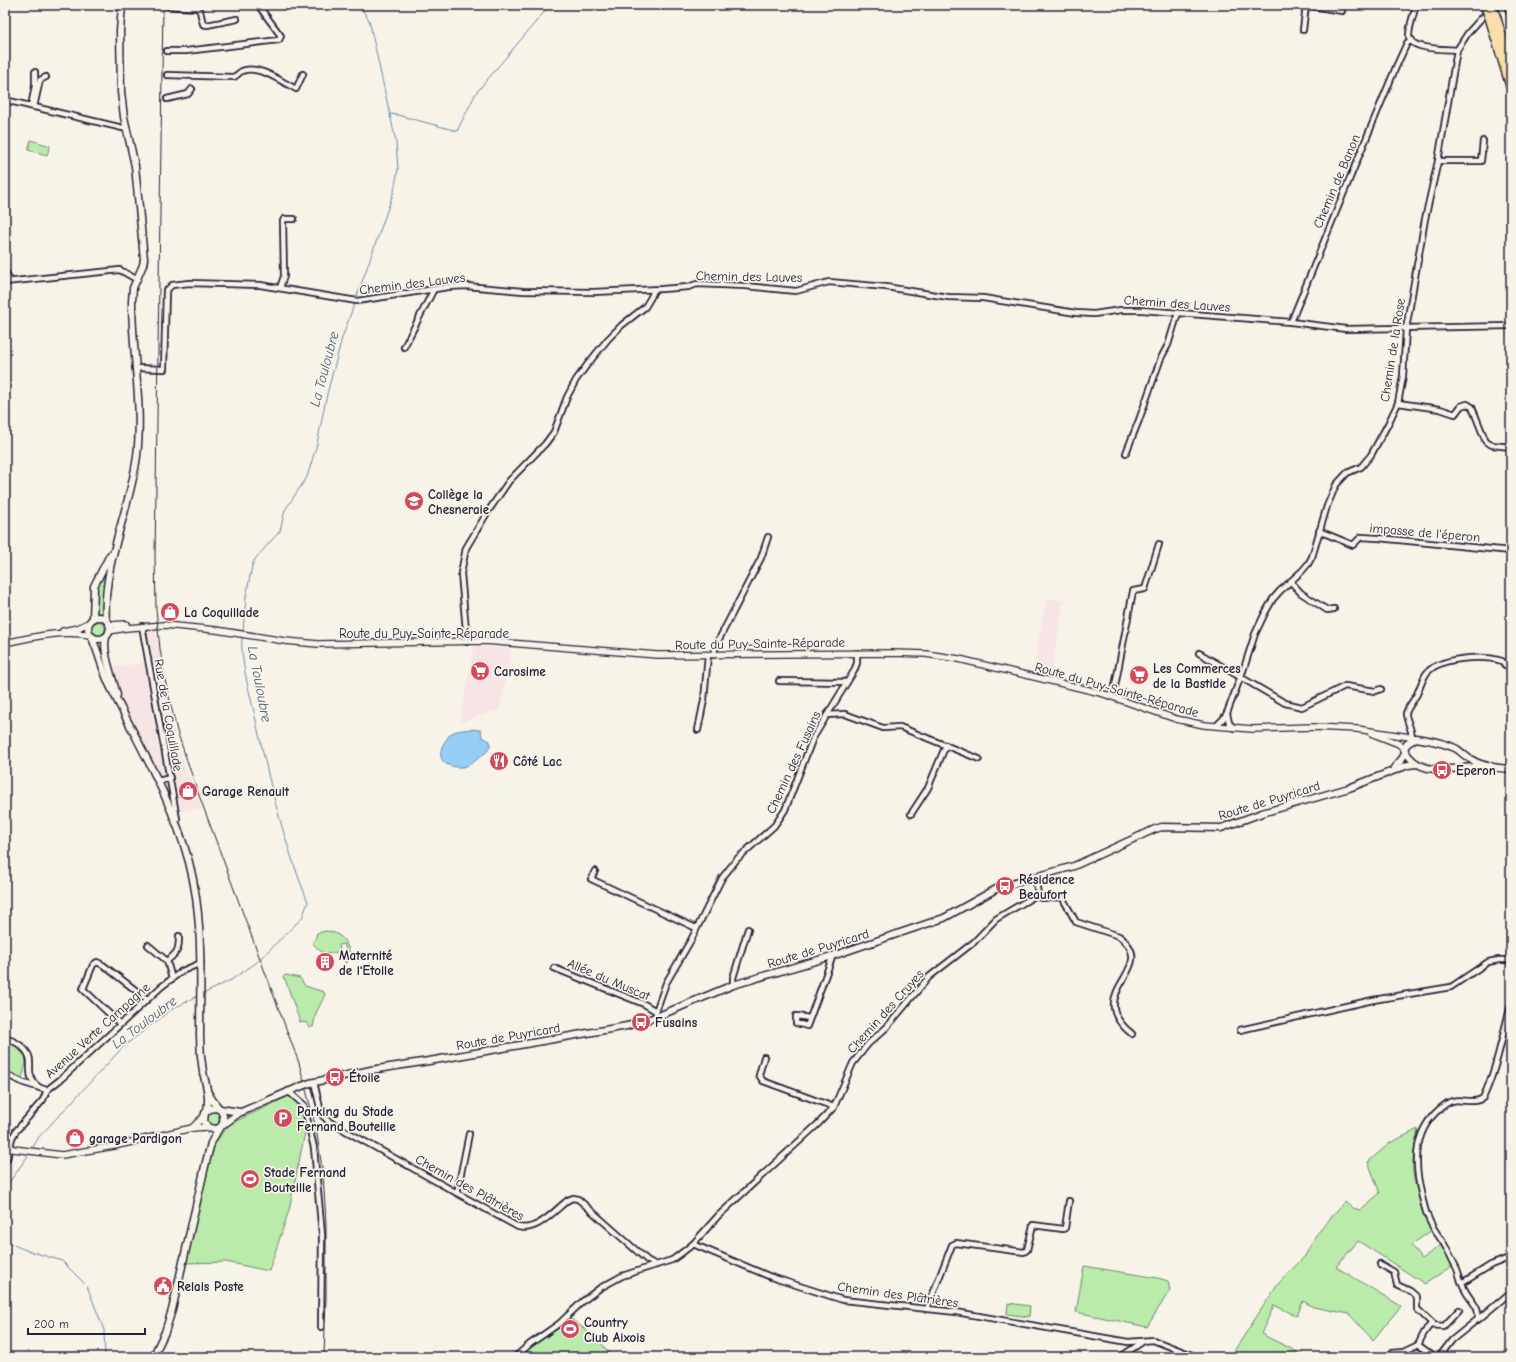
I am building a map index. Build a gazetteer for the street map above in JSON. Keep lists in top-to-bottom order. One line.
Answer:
{"streets":{"main road":["Route de Puyricard"],"street":["Chemin de Banon","Chemin des Lauves","Chemin de la Rose","impasse de l'éperon","Route du Puy-Sainte-Réparade","Rue de la Coquillade","Chemin des Fusains","Allée du Muscat","Chemin des Cruyes","Avenue Verte Campagne","Chemin des Plâtrières"]},"crossings":[["Chemin de Banon","Chemin des Lauves"],["Chemin des Lauves","Chemin de la Rose"],["Chemin de la Rose","impasse de l'éperon"],["Chemin de la Rose","Route du Puy-Sainte-Réparade"],["Route du Puy-Sainte-Réparade","Rue de la Coquillade"],["Route du Puy-Sainte-Réparade","Chemin des Fusains"],["Route du Puy-Sainte-Réparade","Route de Puyricard"],["Chemin des Fusains","Route de Puyricard"],["Chemin des Fusains","Allée du Muscat"],["Route de Puyricard","Allée du Muscat"],["Route de Puyricard","Chemin des Plâtrières"],["Chemin des Cruyes","Chemin des Plâtrières"]],"water":["La Touloubre"],"places":{"school or university":["Collège la Chesneraie"],"shop":["La Coquillade","Garage Renault","garage Pardigon"],"supermarket":["Carosime","Les Commerces de la Bastide"],"restaurant":["Côté Lac"],"bus stop":["Eperon","Résidence Beaufort","Fusains","Étoile"],"building":["Maternité de l'Etoile"],"parking":["Parking du Stade Fernand Bouteille"],"sports":["Stade Fernand Bouteille","Country Club Aixois"],"public building":["Relais Poste"]},"scale_bar":"200 m"}
